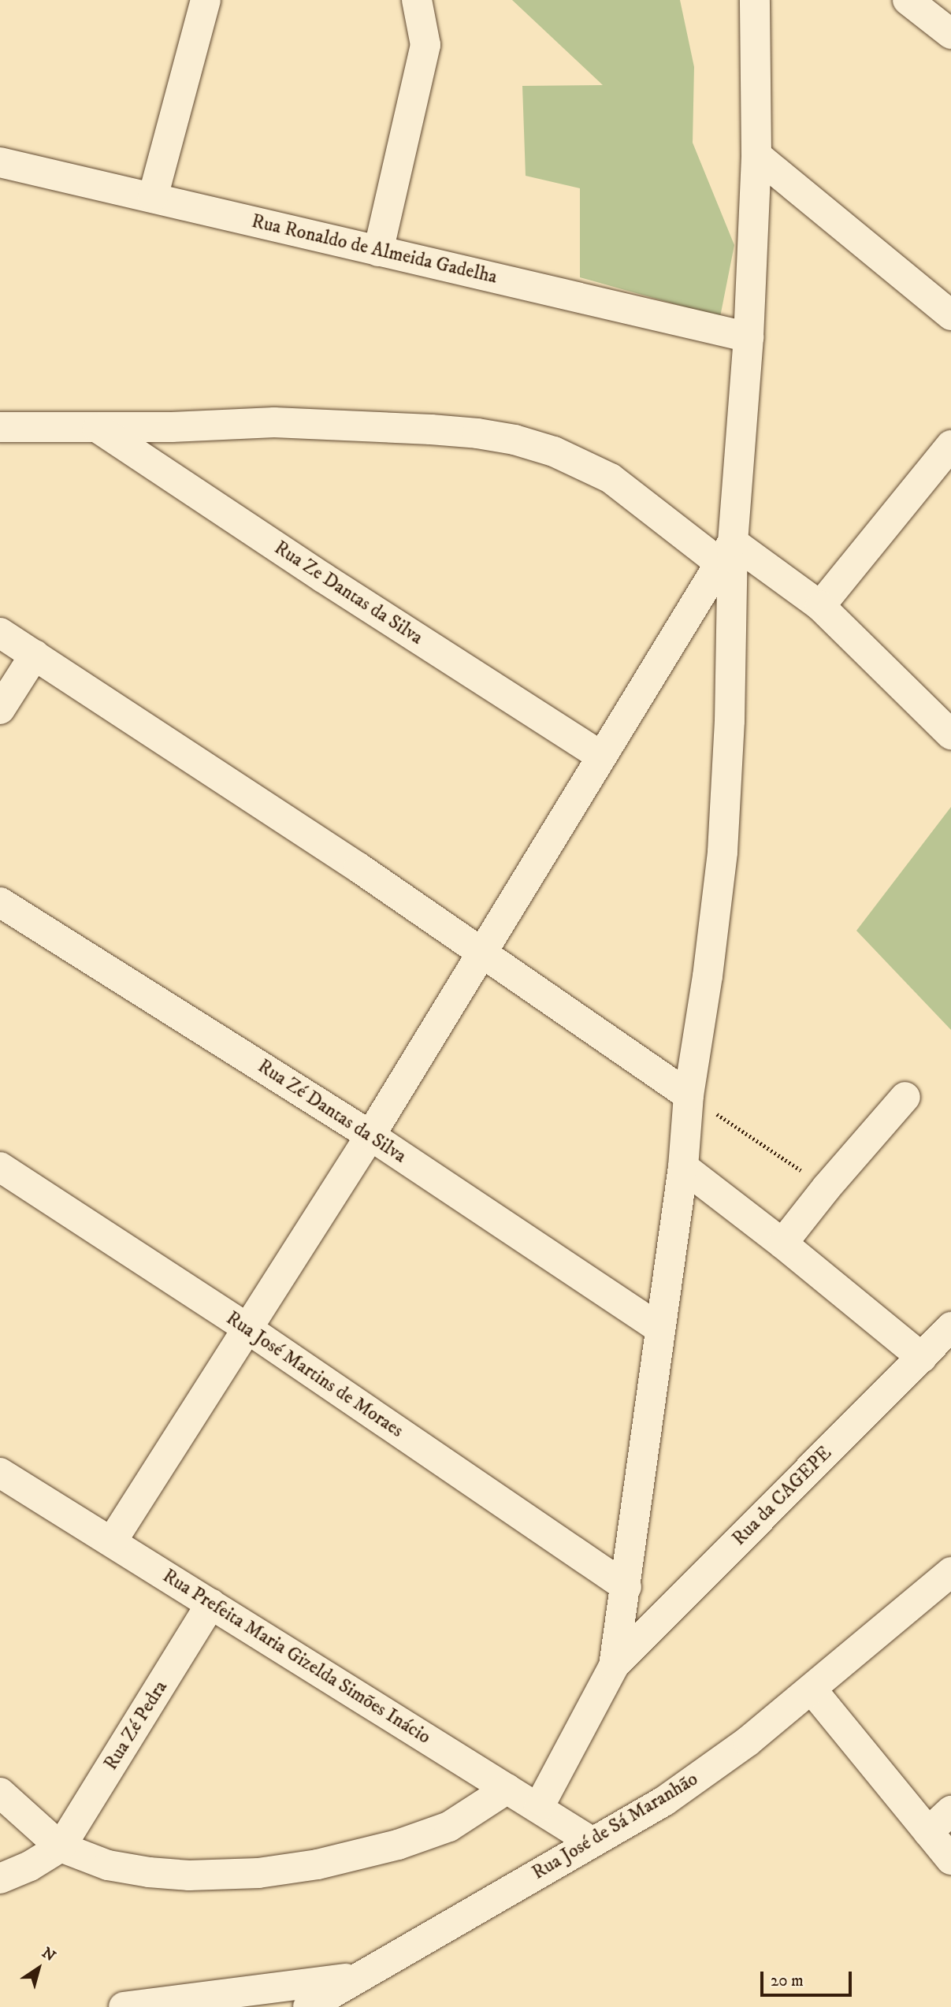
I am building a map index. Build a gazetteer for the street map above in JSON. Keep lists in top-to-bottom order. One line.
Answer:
{"streets":{"street":["Rua Ronaldo de Almeida Gadelha","Rua Ze Dantas da Silva","Rua Zé Dantas da Silva","Rua José Martins de Moraes","Rua da CAGEPE","Rua Prefeita Maria Gizelda Simões Inácio","Rua Zé Pedra","Rua José de Sá Maranhão"]},"crossings":[["Rua Prefeita Maria Gizelda Simões Inácio","Rua Zé Pedra"],["Rua Prefeita Maria Gizelda Simões Inácio","Rua José de Sá Maranhão"]],"scale_bar":"20 m","north":"top right"}
